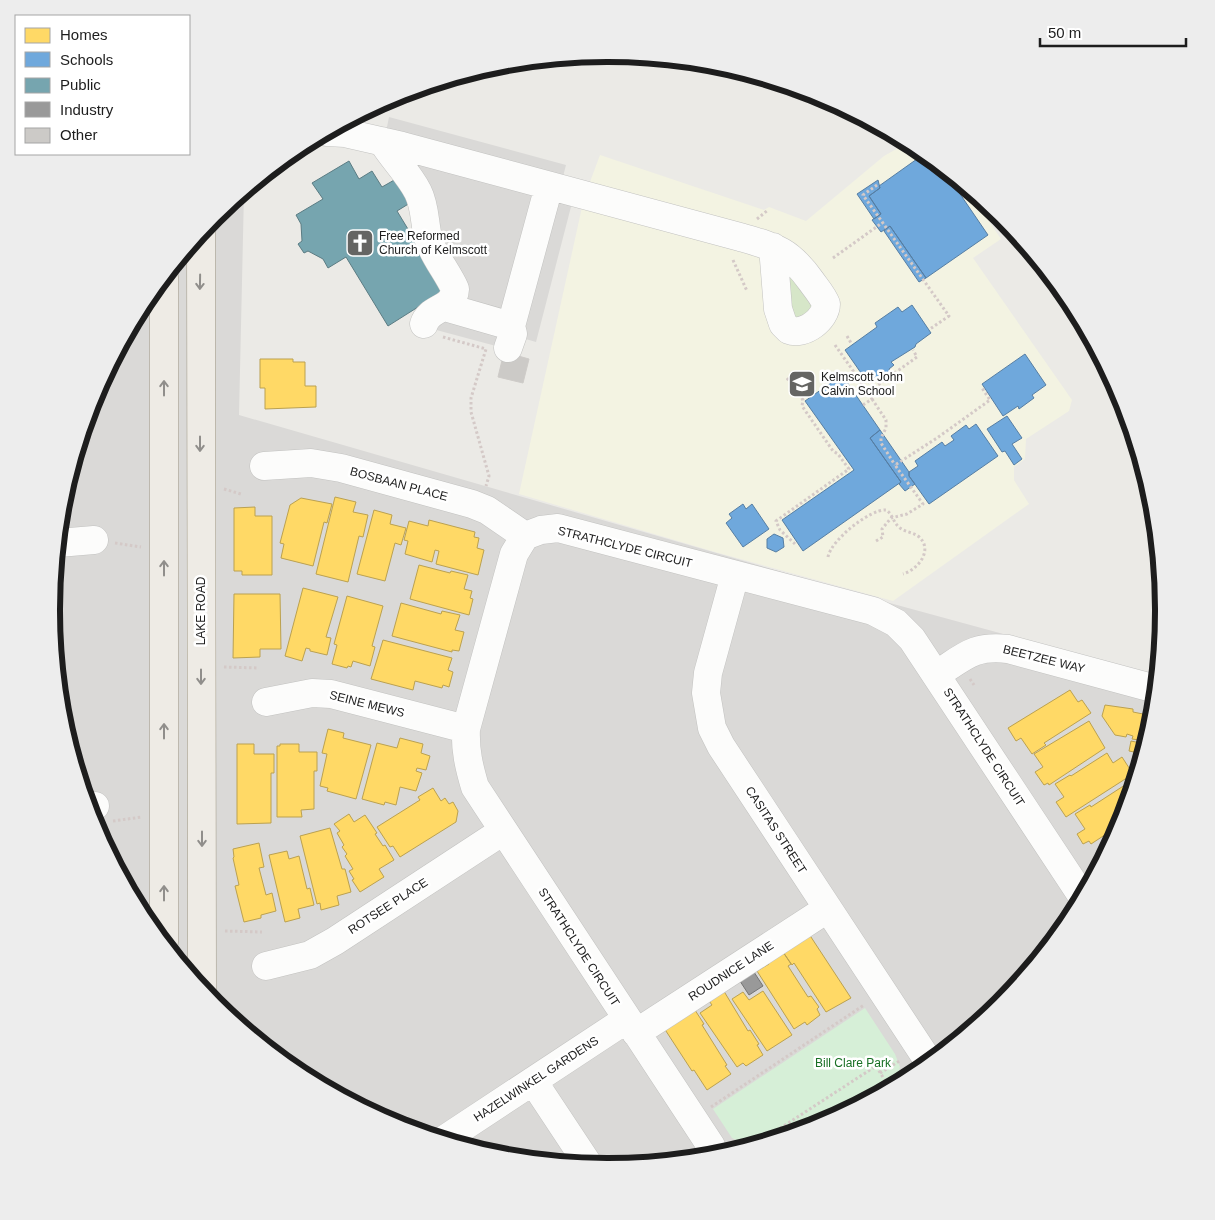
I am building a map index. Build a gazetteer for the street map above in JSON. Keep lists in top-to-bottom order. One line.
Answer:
{"streets":{"main road":["LAKE ROAD"],"street":["BOSBAAN PLACE","STRATHCLYDE CIRCUIT","BEETZEE WAY","SEINE MEWS","CASITAS STREET","ROTSEE PLACE","ROUDNICE LANE","HAZELWINKEL GARDENS"]},"crossings":[["BOSBAAN PLACE","STRATHCLYDE CIRCUIT"],["STRATHCLYDE CIRCUIT","BEETZEE WAY"],["STRATHCLYDE CIRCUIT","SEINE MEWS"],["STRATHCLYDE CIRCUIT","CASITAS STREET"],["STRATHCLYDE CIRCUIT","ROTSEE PLACE"],["STRATHCLYDE CIRCUIT","ROUDNICE LANE"],["STRATHCLYDE CIRCUIT","HAZELWINKEL GARDENS"],["CASITAS STREET","ROUDNICE LANE"],["ROUDNICE LANE","HAZELWINKEL GARDENS"]],"parks":["Bill Clare Park"],"places":{"church":["Free Reformed Church of Kelmscott"],"school or university":["Kelmscott John Calvin School"]},"legend":["Homes","Schools","Public","Industry","Other"],"scale_bar":"50 m"}
